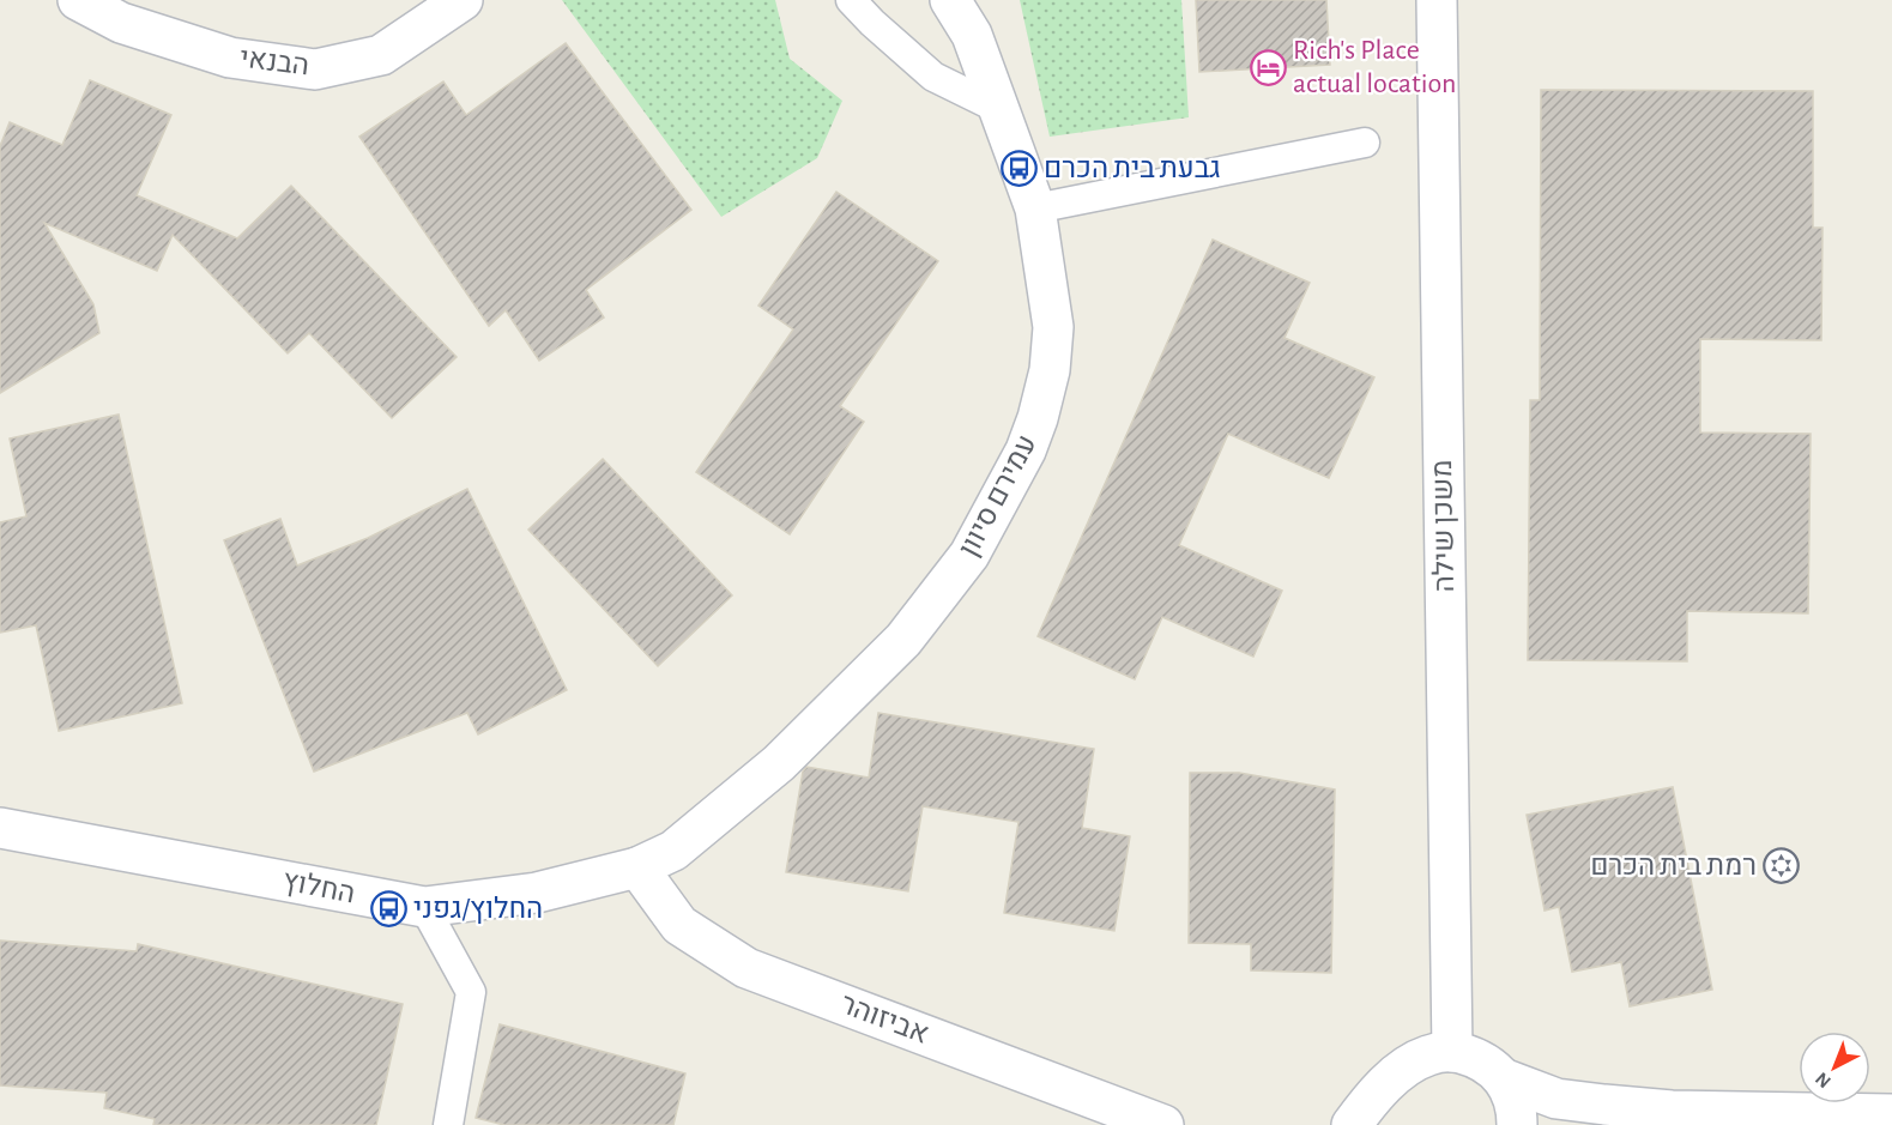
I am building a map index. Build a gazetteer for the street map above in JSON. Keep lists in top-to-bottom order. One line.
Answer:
{"streets":{"street":["הבנאי","עמירם סיוון","משכן שילה","החלוץ","אביזוהר"]},"crossings":[["עמירם סיוון","החלוץ"],["עמירם סיוון","אביזוהר"],["החלוץ","אביזוהר"]],"places":{"hotel":["Rich's Place actual location"],"bus stop":["גבעת בית הכרם","החלוץ/גפני"],"synagogue":["רמת בית הכרם"]},"north":"bottom left"}
